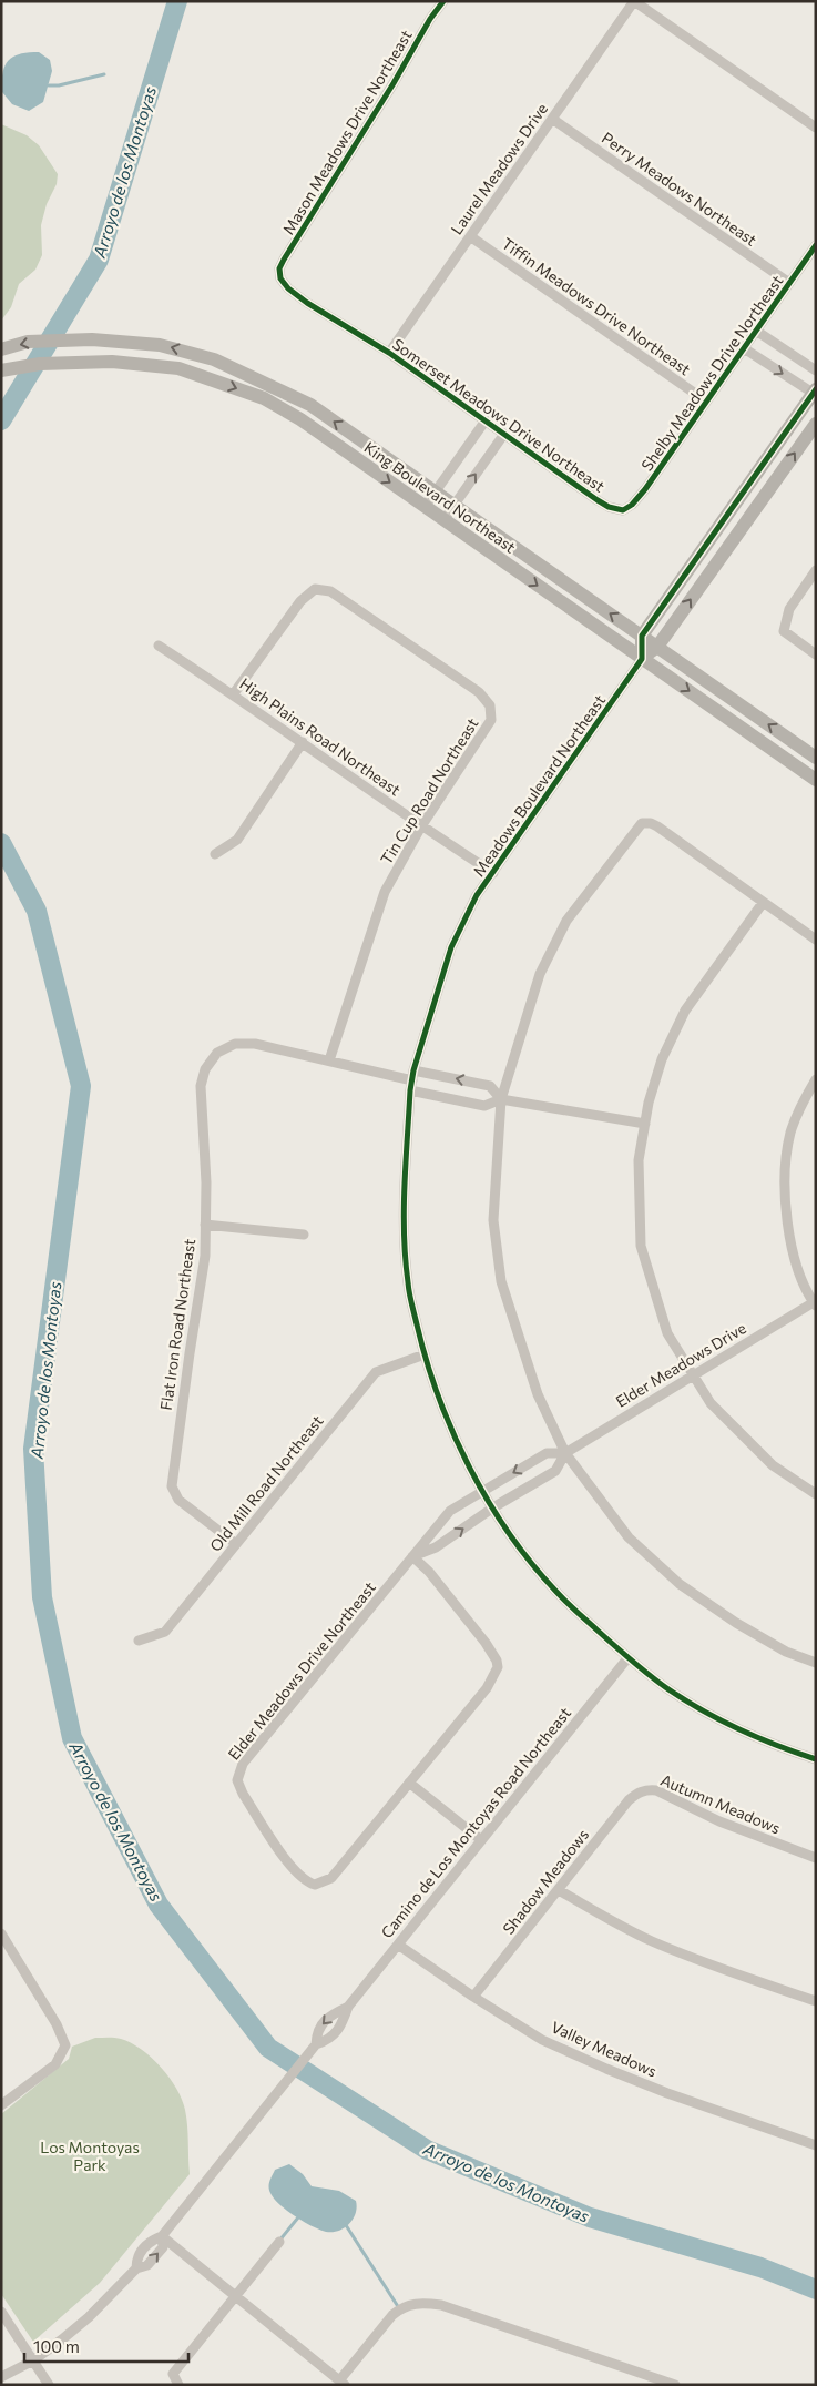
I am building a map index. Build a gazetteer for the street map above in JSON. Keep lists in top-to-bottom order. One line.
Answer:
{"streets":{"street":["Mason Meadows Drive Northeast","Laurel Meadows Drive","Perry Meadows Northeast","Tiffin Meadows Drive Northeast","Shelby Meadows Drive Northeast","Somerset Meadows Drive Northeast","King Boulevard Northeast","High Plains Road Northeast","Meadows Boulevard Northeast","Tin Cup Road Northeast","Flat Iron Road Northeast","Elder Meadows Drive","Old Mill Road Northeast","Elder Meadows Drive Northeast","Autumn Meadows","Camino de Los Montoyas Road Northeast","Shadow Meadows","Valley Meadows"]},"crossings":[["Mason Meadows Drive Northeast","Somerset Meadows Drive Northeast"],["Laurel Meadows Drive","Perry Meadows Northeast"],["Laurel Meadows Drive","Tiffin Meadows Drive Northeast"],["Laurel Meadows Drive","Somerset Meadows Drive Northeast"],["Perry Meadows Northeast","Shelby Meadows Drive Northeast"],["Tiffin Meadows Drive Northeast","Shelby Meadows Drive Northeast"],["Shelby Meadows Drive Northeast","Somerset Meadows Drive Northeast"],["King Boulevard Northeast","Meadows Boulevard Northeast"],["High Plains Road Northeast","Meadows Boulevard Northeast"],["High Plains Road Northeast","Tin Cup Road Northeast"],["Meadows Boulevard Northeast","Flat Iron Road Northeast"],["Meadows Boulevard Northeast","Old Mill Road Northeast"],["Meadows Boulevard Northeast","Elder Meadows Drive Northeast"],["Meadows Boulevard Northeast","Camino de Los Montoyas Road Northeast"],["Tin Cup Road Northeast","Flat Iron Road Northeast"],["Flat Iron Road Northeast","Old Mill Road Northeast"],["Elder Meadows Drive","Elder Meadows Drive Northeast"],["Autumn Meadows","Shadow Meadows"],["Camino de Los Montoyas Road Northeast","Valley Meadows"],["Shadow Meadows","Valley Meadows"]],"water":["Arroyo de los Montoyas"],"parks":["Los Montoyas Park"],"scale_bar":"100 m"}
